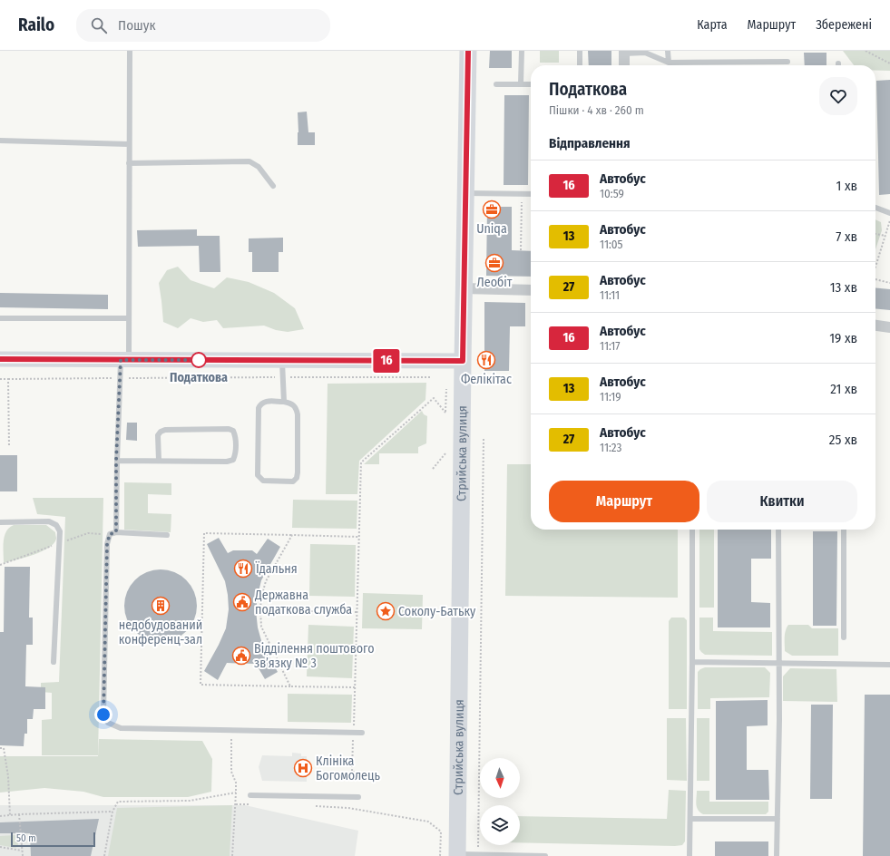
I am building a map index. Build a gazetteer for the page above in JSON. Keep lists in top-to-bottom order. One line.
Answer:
{"streets":{"main road":["Стрийська вулиця"]},"places":{"office":["Uniqa","Леобіт"],"other":["Податкова"],"restaurant":["Фелікітас","Їдальня"],"public building":["Державна податкова служба","Відділення поштового зв’язку № 3"],"building":["недобудований конференц-зал"],"place":["Соколу-Батьку"],"hospital":["Клініка Богомолець"]},"lines":["bus line 16"],"scale_bar":"50 m","north":"bottom","page":{"header":"Railo","search":"Пошук","nav":["Карта","Маршрут","Збережені"],"on_map":"16","heading":[["Податкова","Пішки · 4 хв · 260 m"],"Відправлення"],"list":[{"mark":"16","name":"Автобус","note":"10:59","value":"1 хв"},{"mark":"13","name":"Автобус","note":"11:05","value":"7 хв"},{"mark":"27","name":"Автобус","note":"11:11","value":"13 хв"},{"mark":"16","name":"Автобус","note":"11:17","value":"19 хв"},{"mark":"13","name":"Автобус","note":"11:19","value":"21 хв"},{"mark":"27","name":"Автобус","note":"11:23","value":"25 хв"}],"buttons":["Маршрут","Квитки"],"scale":"50 m"}}
